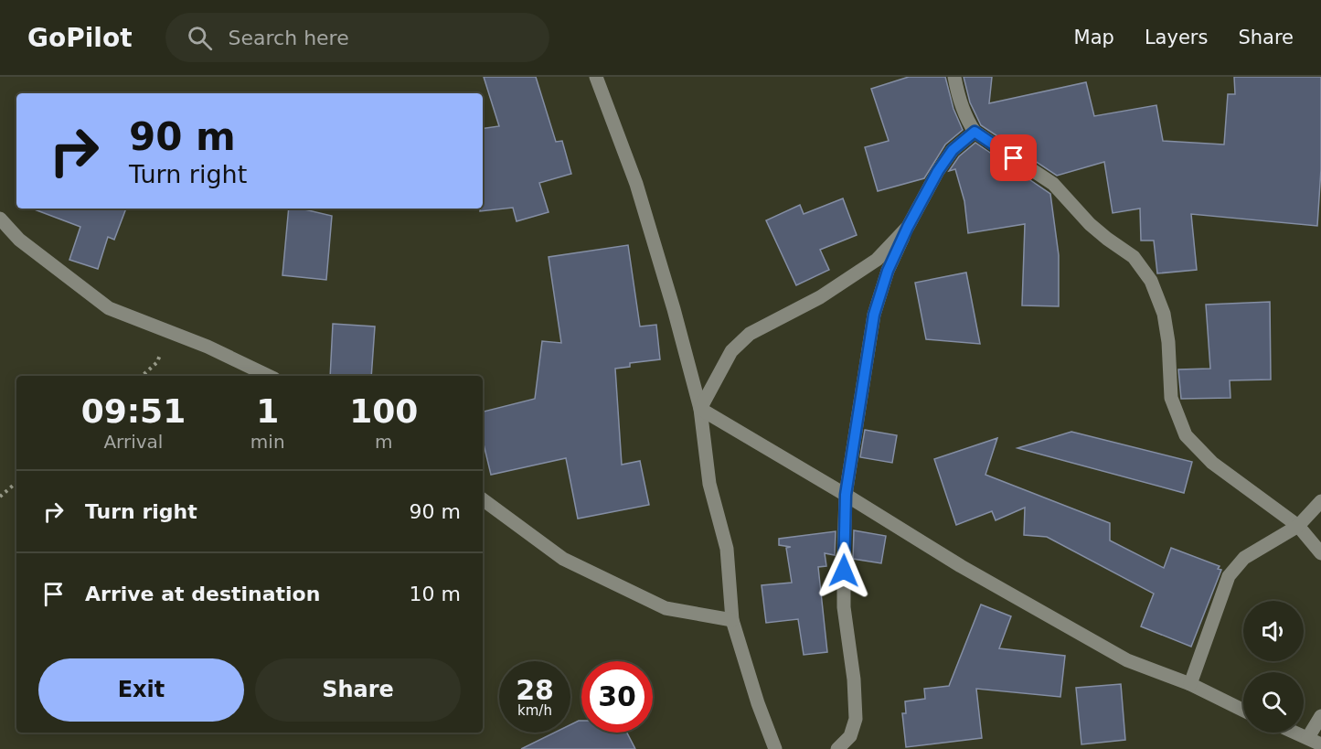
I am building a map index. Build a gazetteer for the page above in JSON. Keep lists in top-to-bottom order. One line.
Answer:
{"page":{"header":"GoPilot","search":"Search here","nav":["Map","Layers","Share"],"turn":["90 m","Turn right"],"eta":["09:51","Arrival","1","min","100","m"],"list":[{"name":"Turn right","value":"90 m"},{"name":"Arrive at destination","value":"10 m"}],"buttons":["Exit","Share"],"speed":"28 km/h","limit":"30"}}
